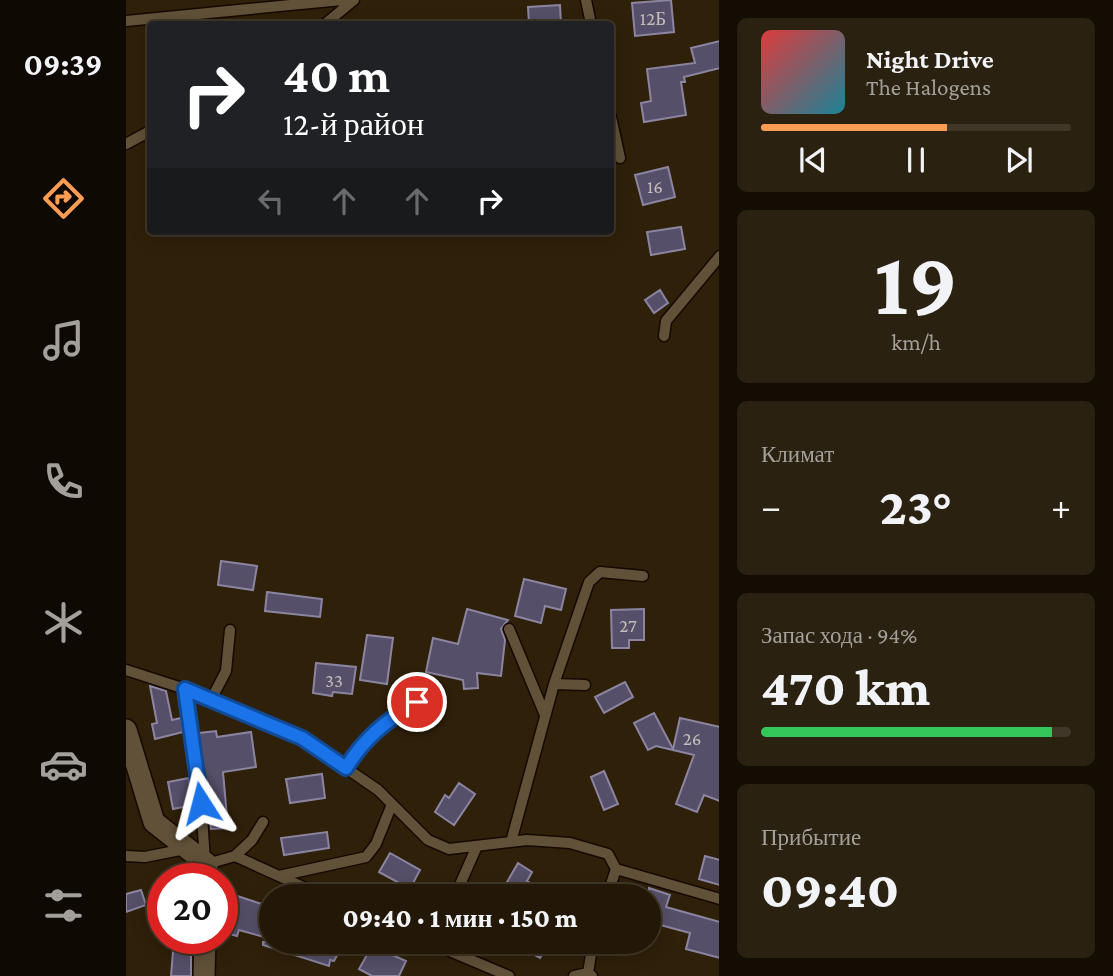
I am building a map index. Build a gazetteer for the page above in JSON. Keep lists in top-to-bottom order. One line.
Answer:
{"house_numbers":["12Б","16","27","33","26"],"page":{"tabs":"09:39","turn":["40 m","12-й район"],"song":["Night Drive","The Halogens"],"tile":[["19","km/h"],"Климат",["Запас хода · 94%","470 km"],["Прибытие","09:40"]],"heat":["−","23°","+"],"limit":"20","trip":"09:40 · 1 мин · 150 m"}}
